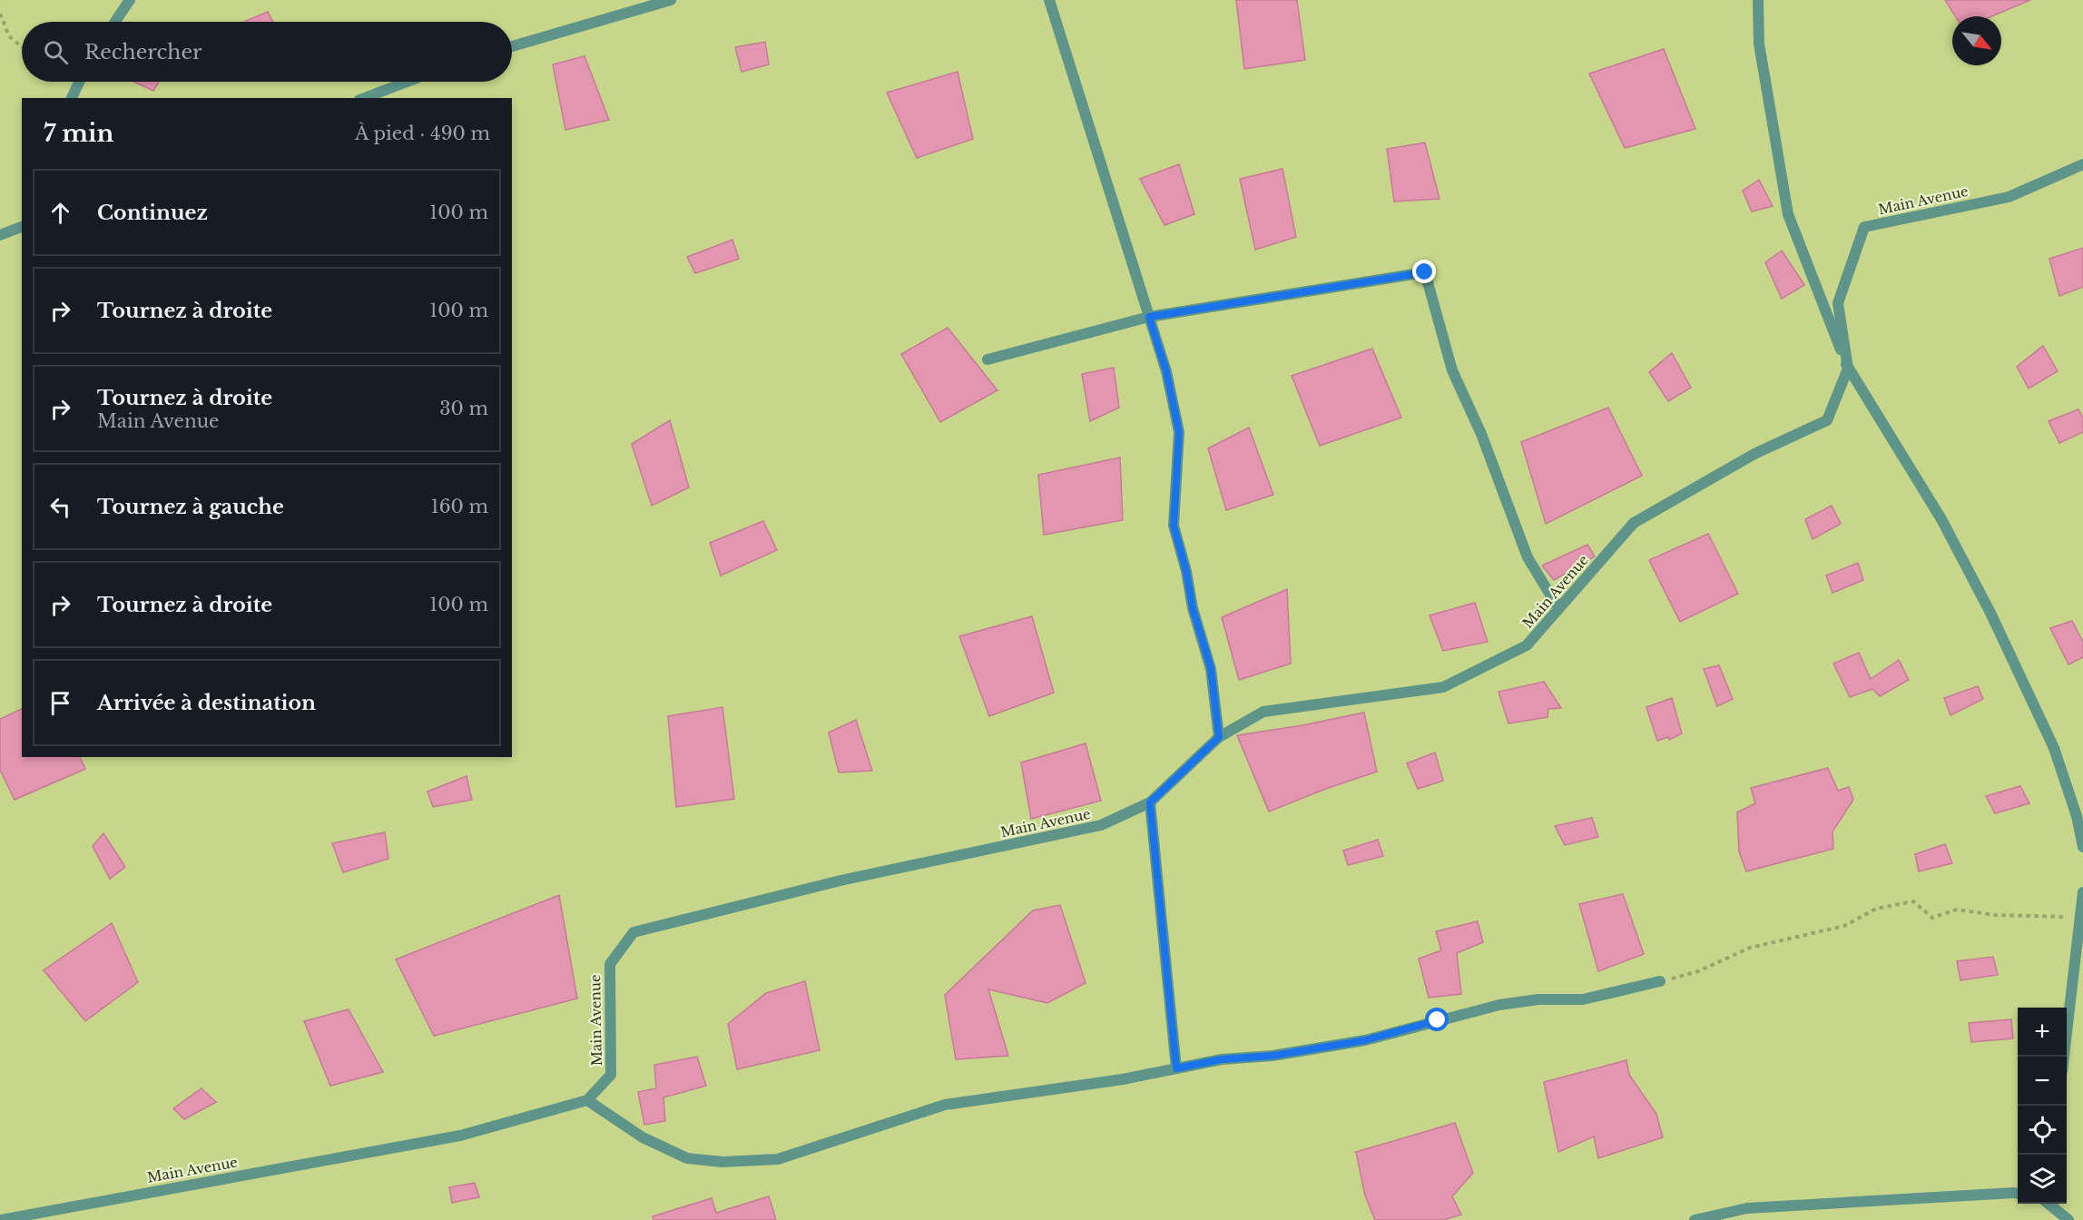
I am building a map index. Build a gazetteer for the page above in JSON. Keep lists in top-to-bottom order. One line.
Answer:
{"streets":{"street":["Main Avenue"]},"north":"bottom right","page":{"search":"Rechercher","heading":["7 min","À pied · 490 m"],"list":[["Continuez","100 m"],["Tournez à droite","100 m"],["Tournez à droite","Main Avenue","30 m"],["Tournez à gauche","160 m"],["Tournez à droite","100 m"],"Arrivée à destination"],"map_buttons":["+","−"]}}
